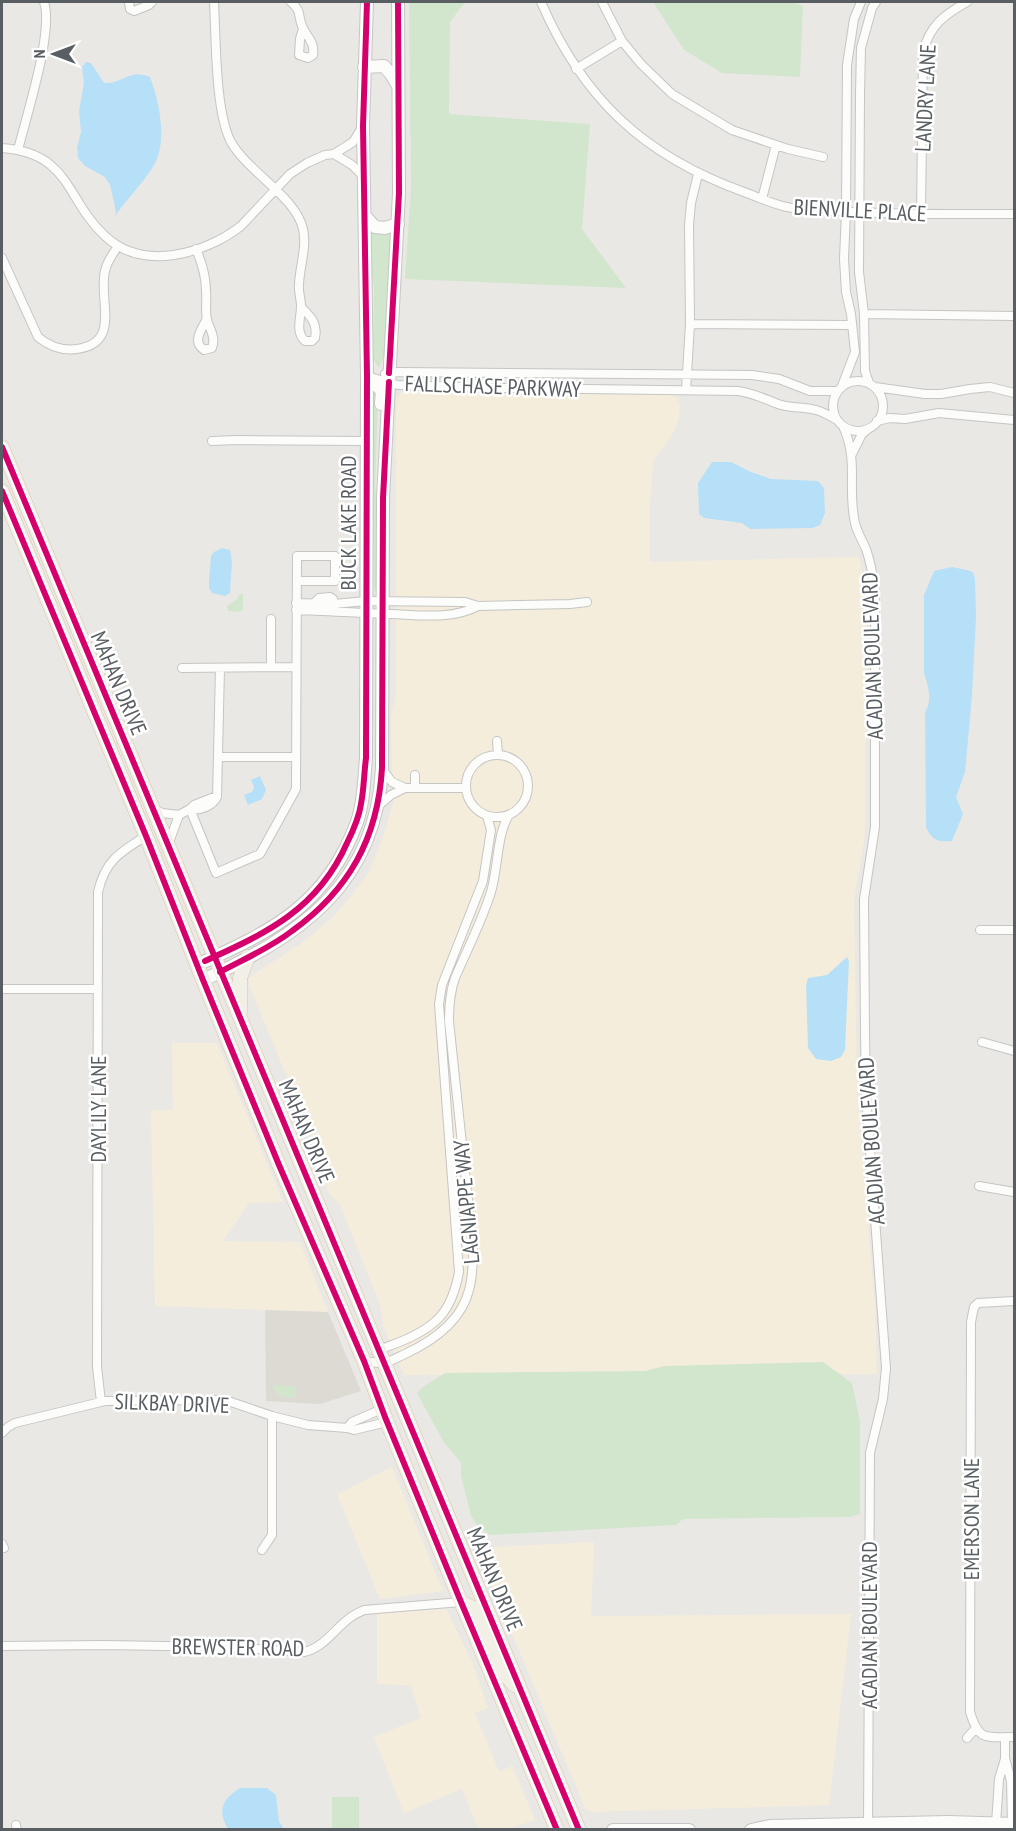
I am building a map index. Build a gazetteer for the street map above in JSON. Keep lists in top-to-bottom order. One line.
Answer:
{"streets":{"main road":["BUCK LAKE ROAD","MAHAN DRIVE"],"street":["LANDRY LANE","BIENVILLE PLACE","FALLSCHASE PARKWAY","ACADIAN BOULEVARD","DAYLILY LANE","LAGNIAPPE WAY","SILKBAY DRIVE","EMERSON LANE","BREWSTER ROAD"]},"crossings":[["LANDRY LANE","BIENVILLE PLACE"],["FALLSCHASE PARKWAY","BUCK LAKE ROAD"],["FALLSCHASE PARKWAY","ACADIAN BOULEVARD"],["BUCK LAKE ROAD","MAHAN DRIVE"],["MAHAN DRIVE","DAYLILY LANE"],["MAHAN DRIVE","LAGNIAPPE WAY"],["MAHAN DRIVE","SILKBAY DRIVE"],["MAHAN DRIVE","BREWSTER ROAD"],["DAYLILY LANE","SILKBAY DRIVE"]],"north":"left"}
